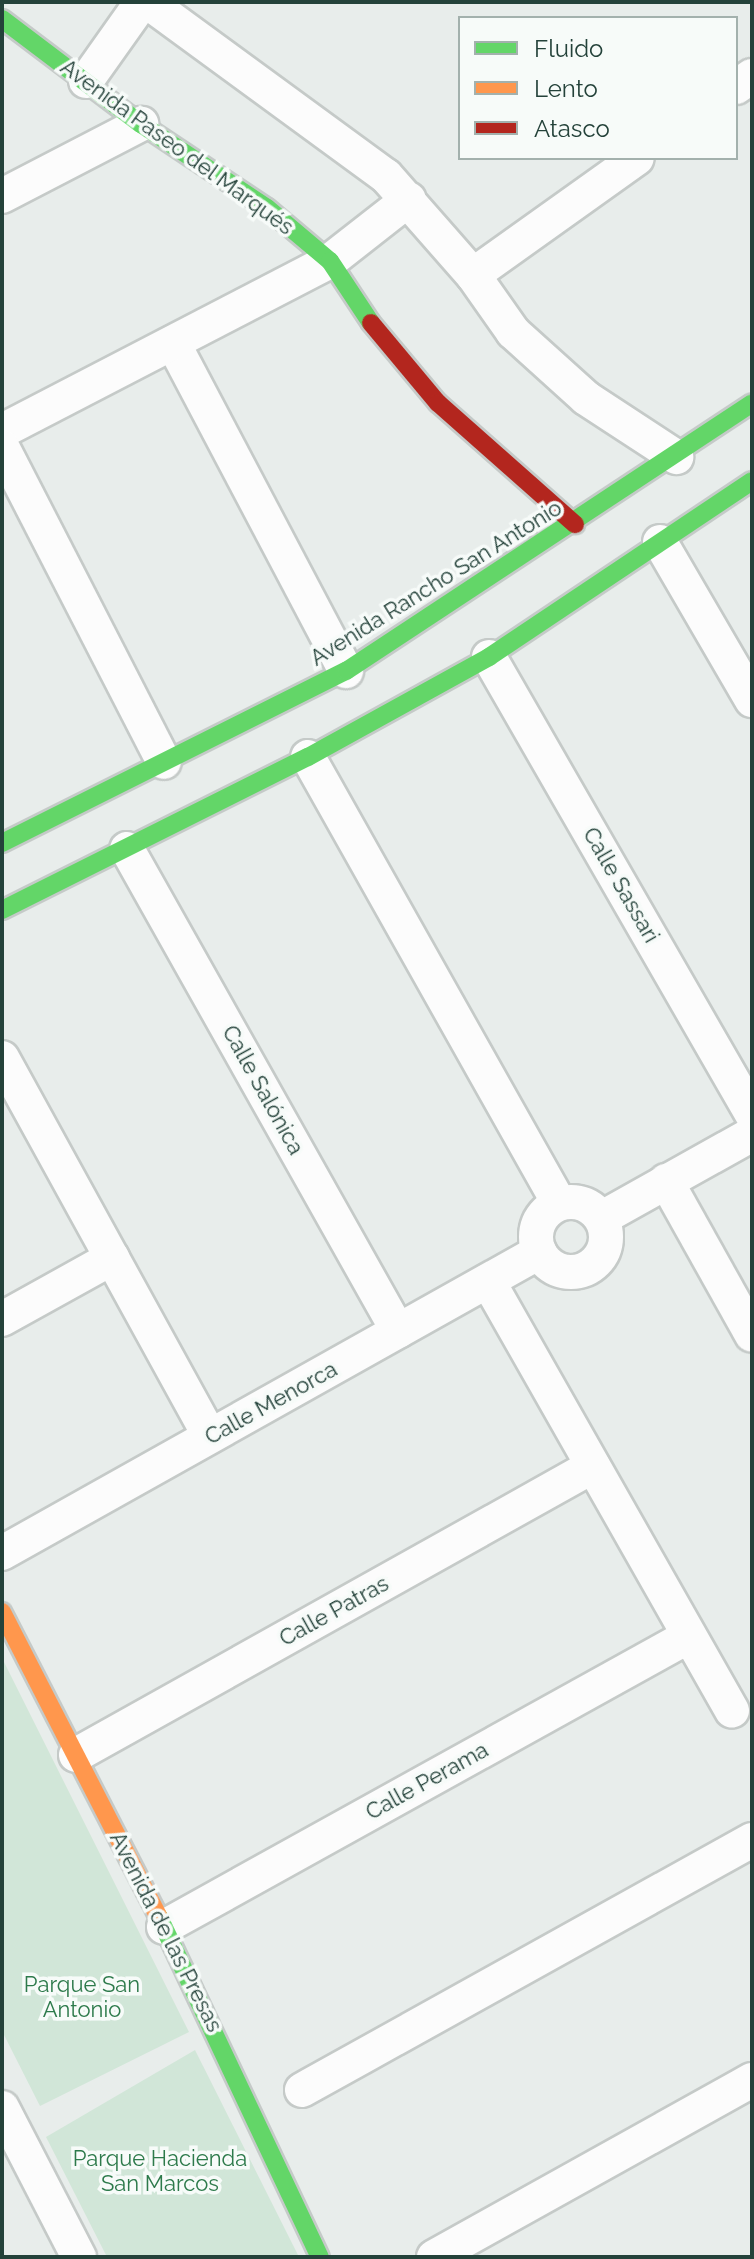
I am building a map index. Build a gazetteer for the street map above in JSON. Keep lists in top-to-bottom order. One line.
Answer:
{"streets":{"street":["Avenida Paseo del Marqués","Avenida Rancho San Antonio","Calle Sassari","Calle Salónica","Calle Menorca","Calle Patras","Calle Perama","Avenida de las Presas"]},"crossings":[["Avenida Paseo del Marqués","Avenida Rancho San Antonio"],["Calle Salónica","Calle Menorca"],["Calle Patras","Avenida de las Presas"],["Calle Perama","Avenida de las Presas"]],"parks":["Parque San Antonio","Parque Hacienda San Marcos"],"legend":["Fluido","Lento","Atasco"]}
